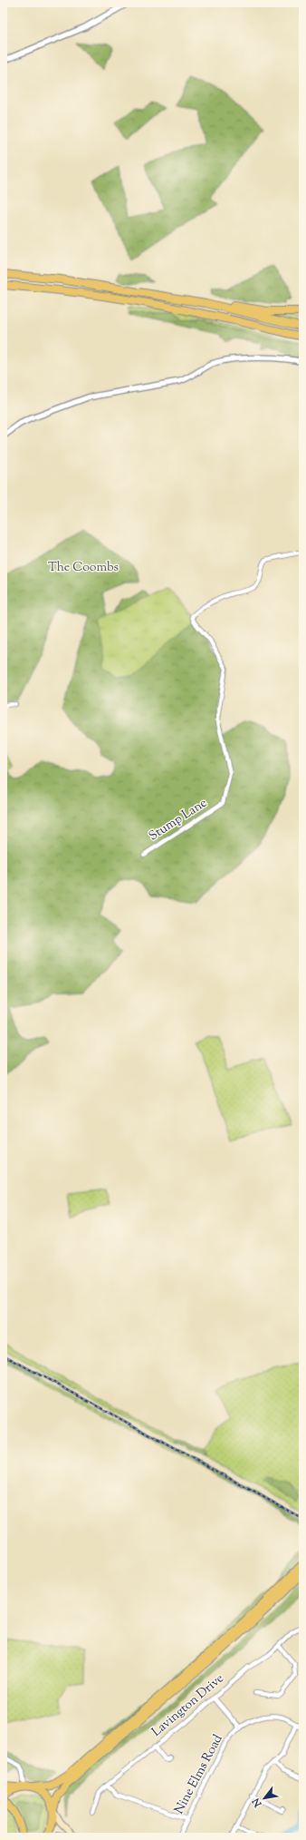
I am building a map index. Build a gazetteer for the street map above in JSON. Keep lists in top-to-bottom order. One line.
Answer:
{"streets":{"street":["Stump Lane","Lavington Drive","Nine Elms Road"]},"parks":["The Coombs"],"north":"bottom left"}
